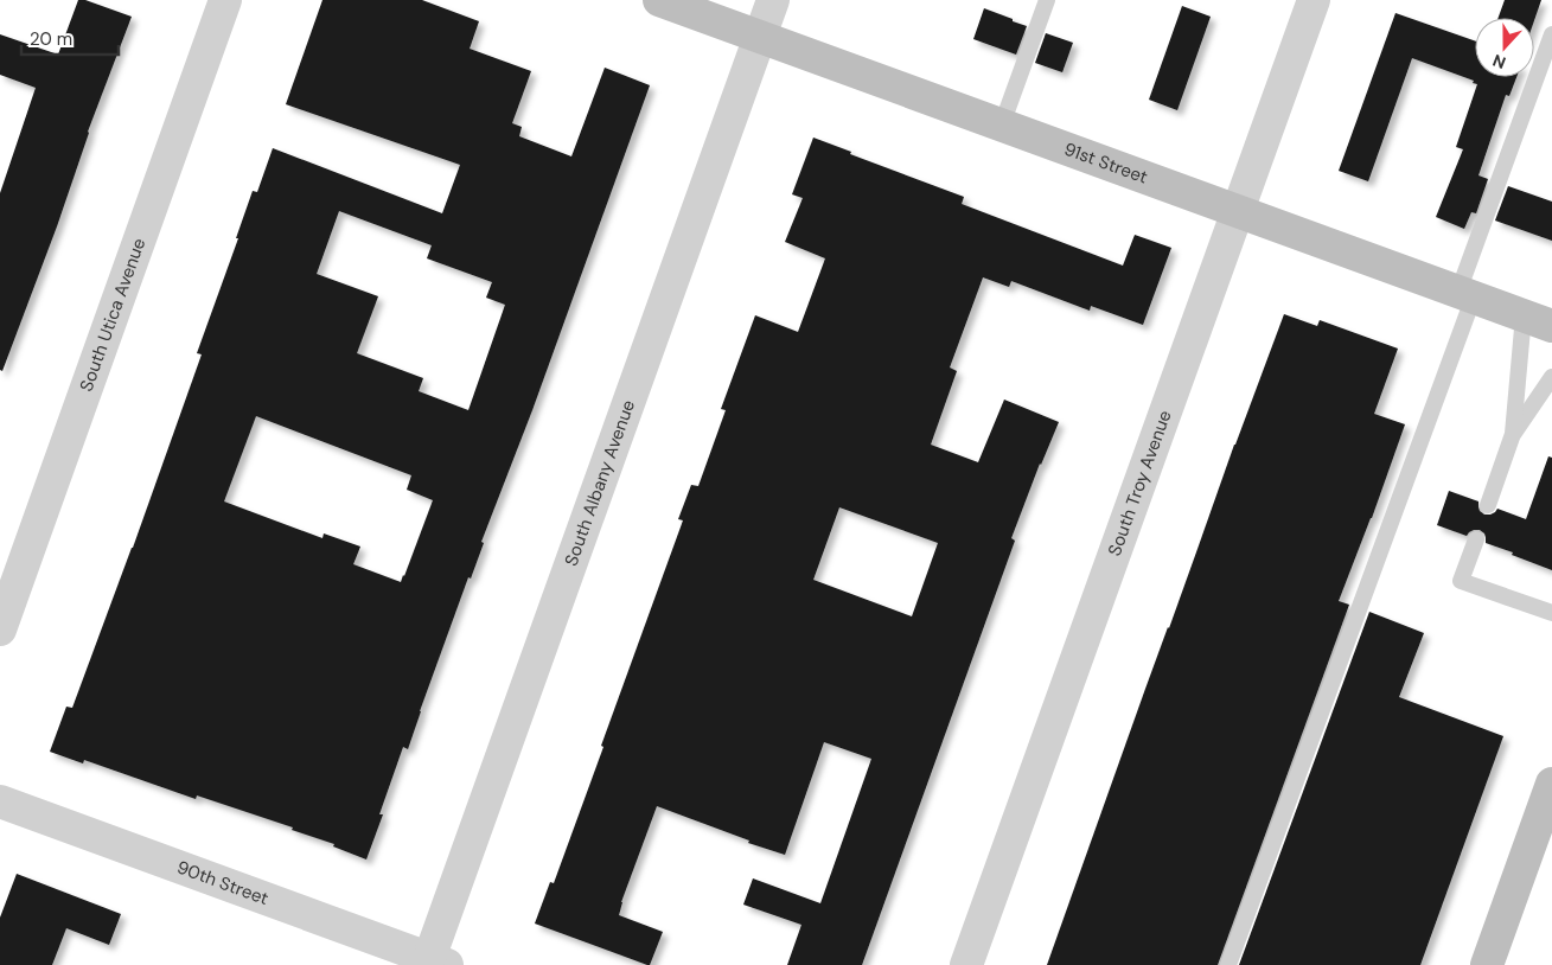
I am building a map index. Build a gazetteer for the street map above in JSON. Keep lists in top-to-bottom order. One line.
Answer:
{"streets":{"street":["91st Street","South Utica Avenue","South Albany Avenue","South Troy Avenue","90th Street"]},"crossings":[["91st Street","South Albany Avenue"],["91st Street","South Troy Avenue"],["South Albany Avenue","90th Street"]],"scale_bar":"20 m","north":"bottom"}
